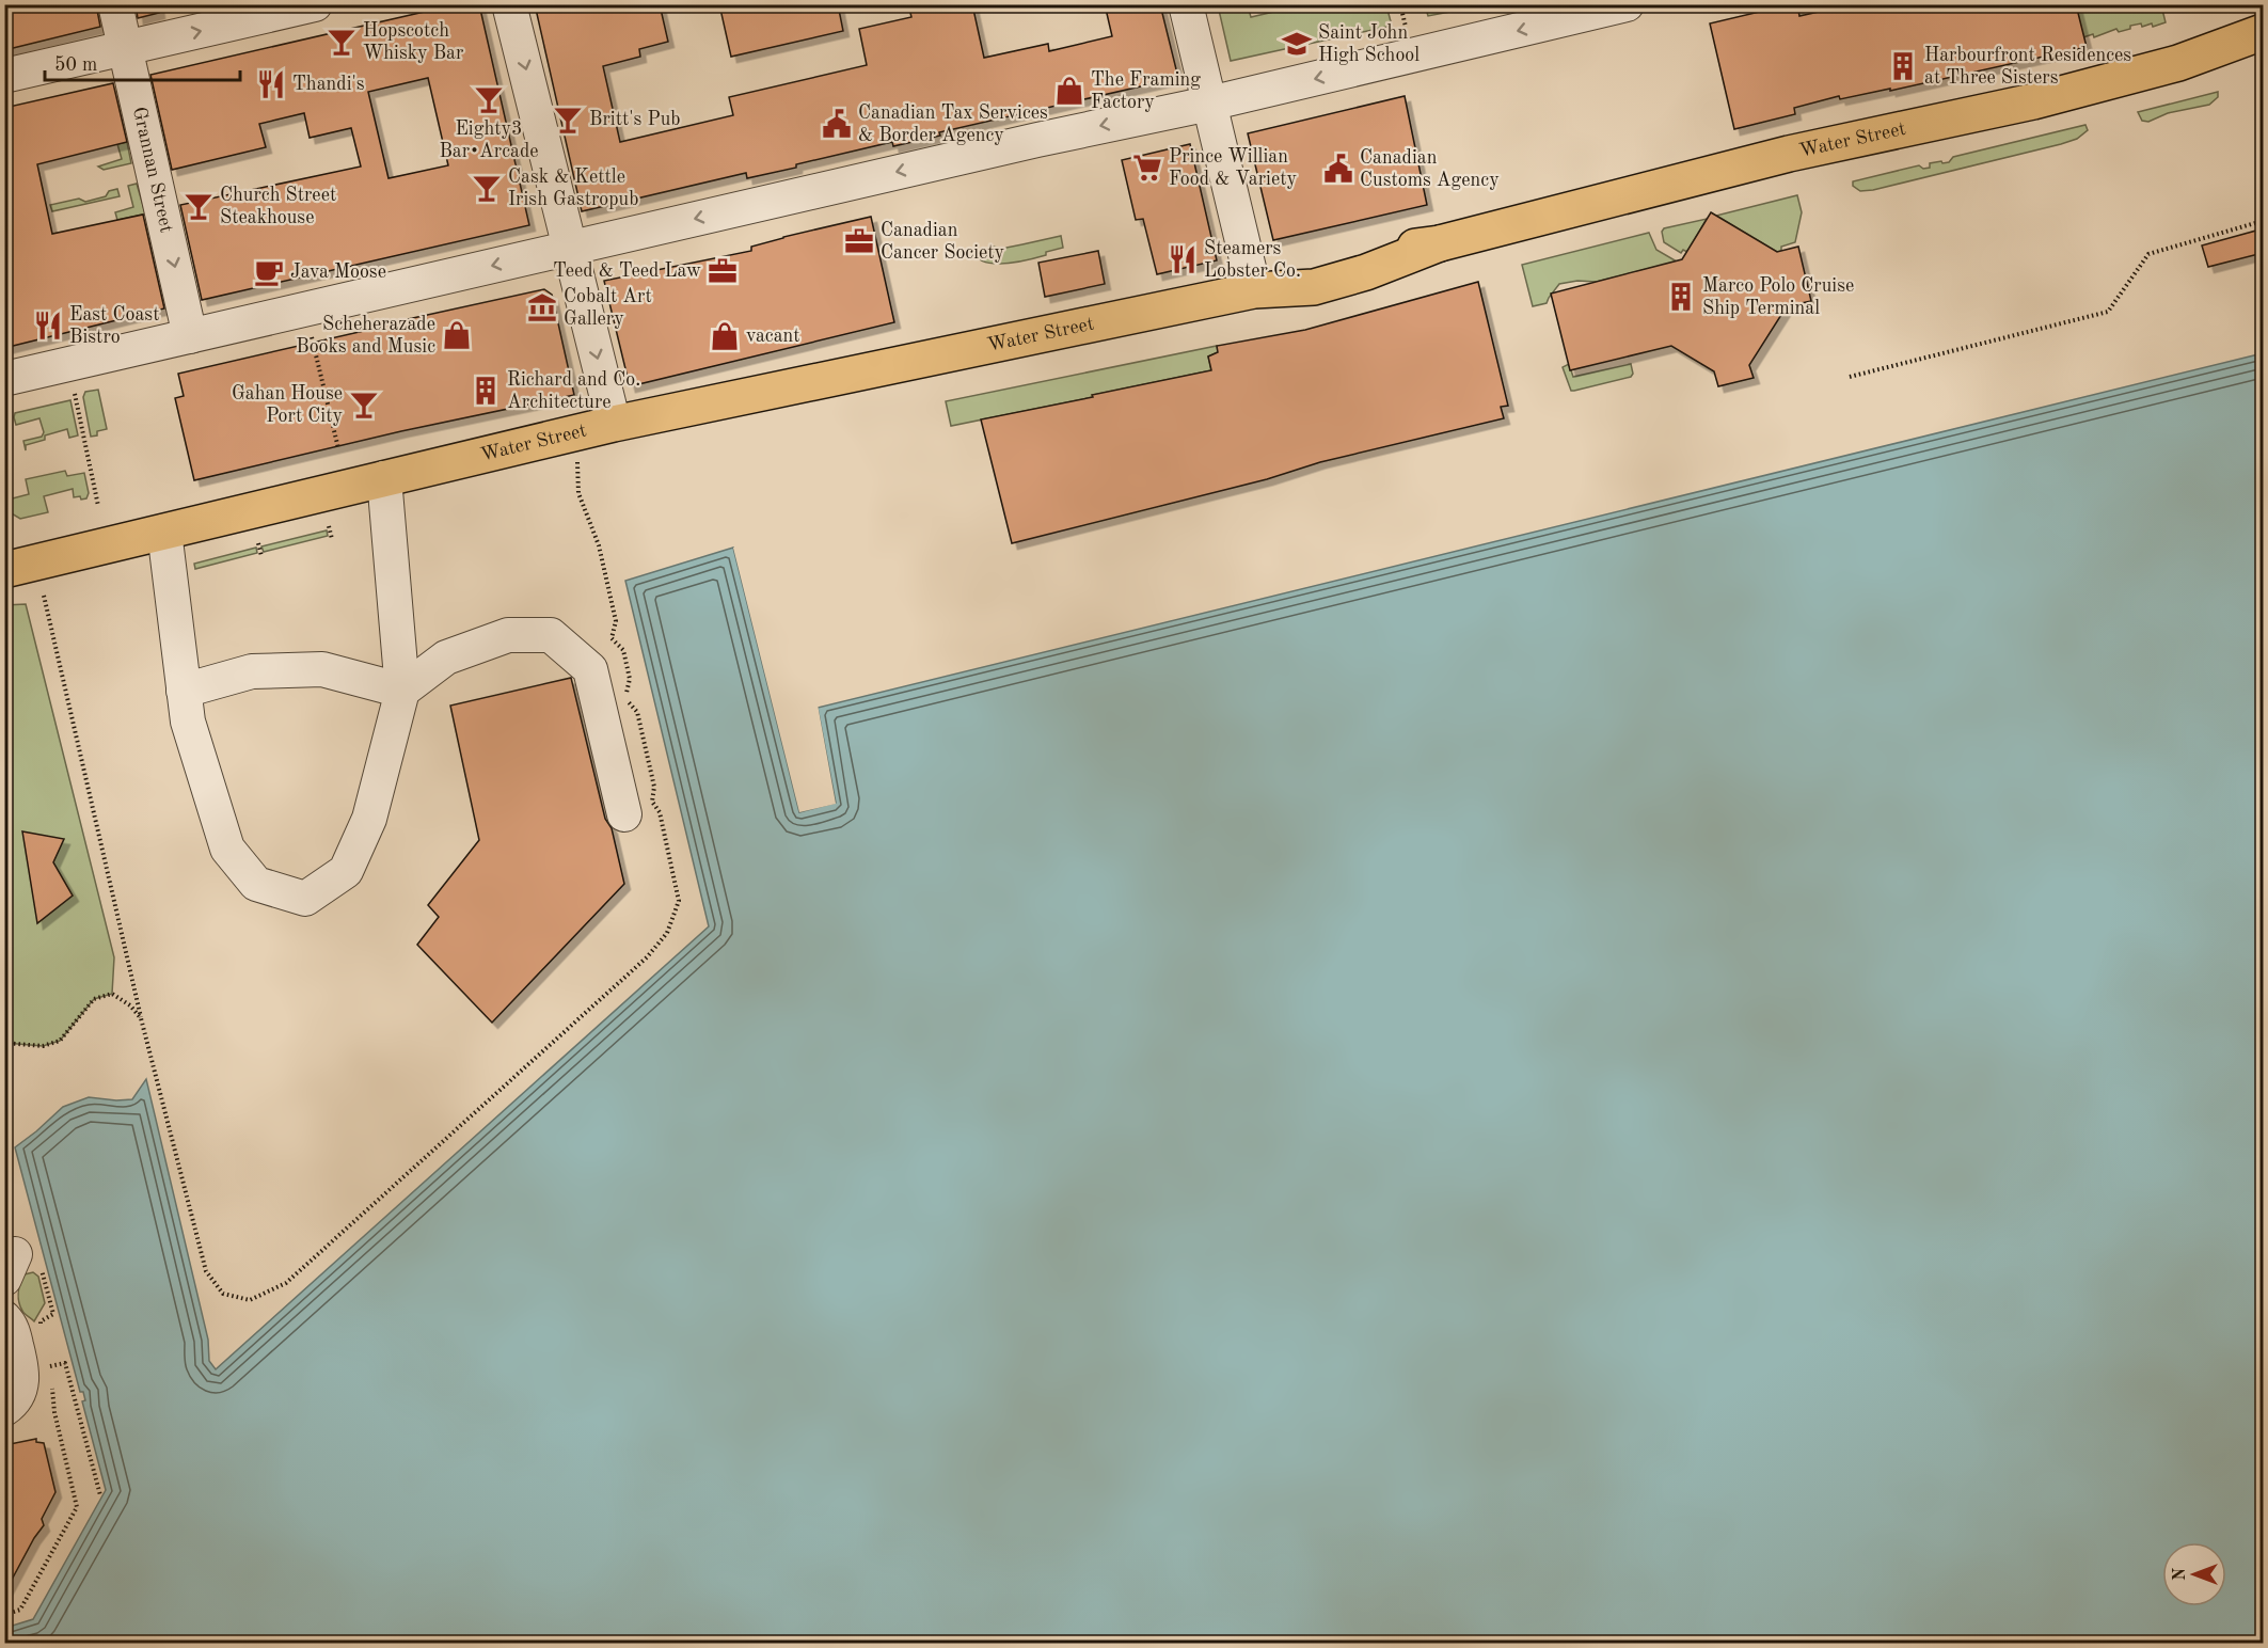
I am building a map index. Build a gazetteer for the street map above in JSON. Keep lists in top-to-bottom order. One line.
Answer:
{"streets":{"main road":["Water Street"],"street":["Grannan Street"]},"one_way":["Grannan Street"],"places":{"bar":["Hopscotch Whisky Bar","Eighty3 Bar•Arcade","Britt's Pub","Cask & Kettle Irish Gastropub","Church Street Steakhouse","Gahan House Port City"],"school or university":["Saint John High School"],"building":["Harbourfront Residences at Three Sisters","Marco Polo Cruise Ship Terminal","Richard and Co. Architecture"],"restaurant":["Thandi's","Steamers Lobster Co.","East Coast Bistro"],"shop":["The Framing Factory","Scheherazade Books and Music","vacant"],"public building":["Canadian Tax Services & Border Agency","Canadian Customs Agency"],"supermarket":["Prince Willian Food & Variety"],"office":["Canadian Cancer Society","Teed & Teed Law"],"cafe":["Java Moose"],"museum":["Cobalt Art Gallery"]},"scale_bar":"50 m","north":"left"}
